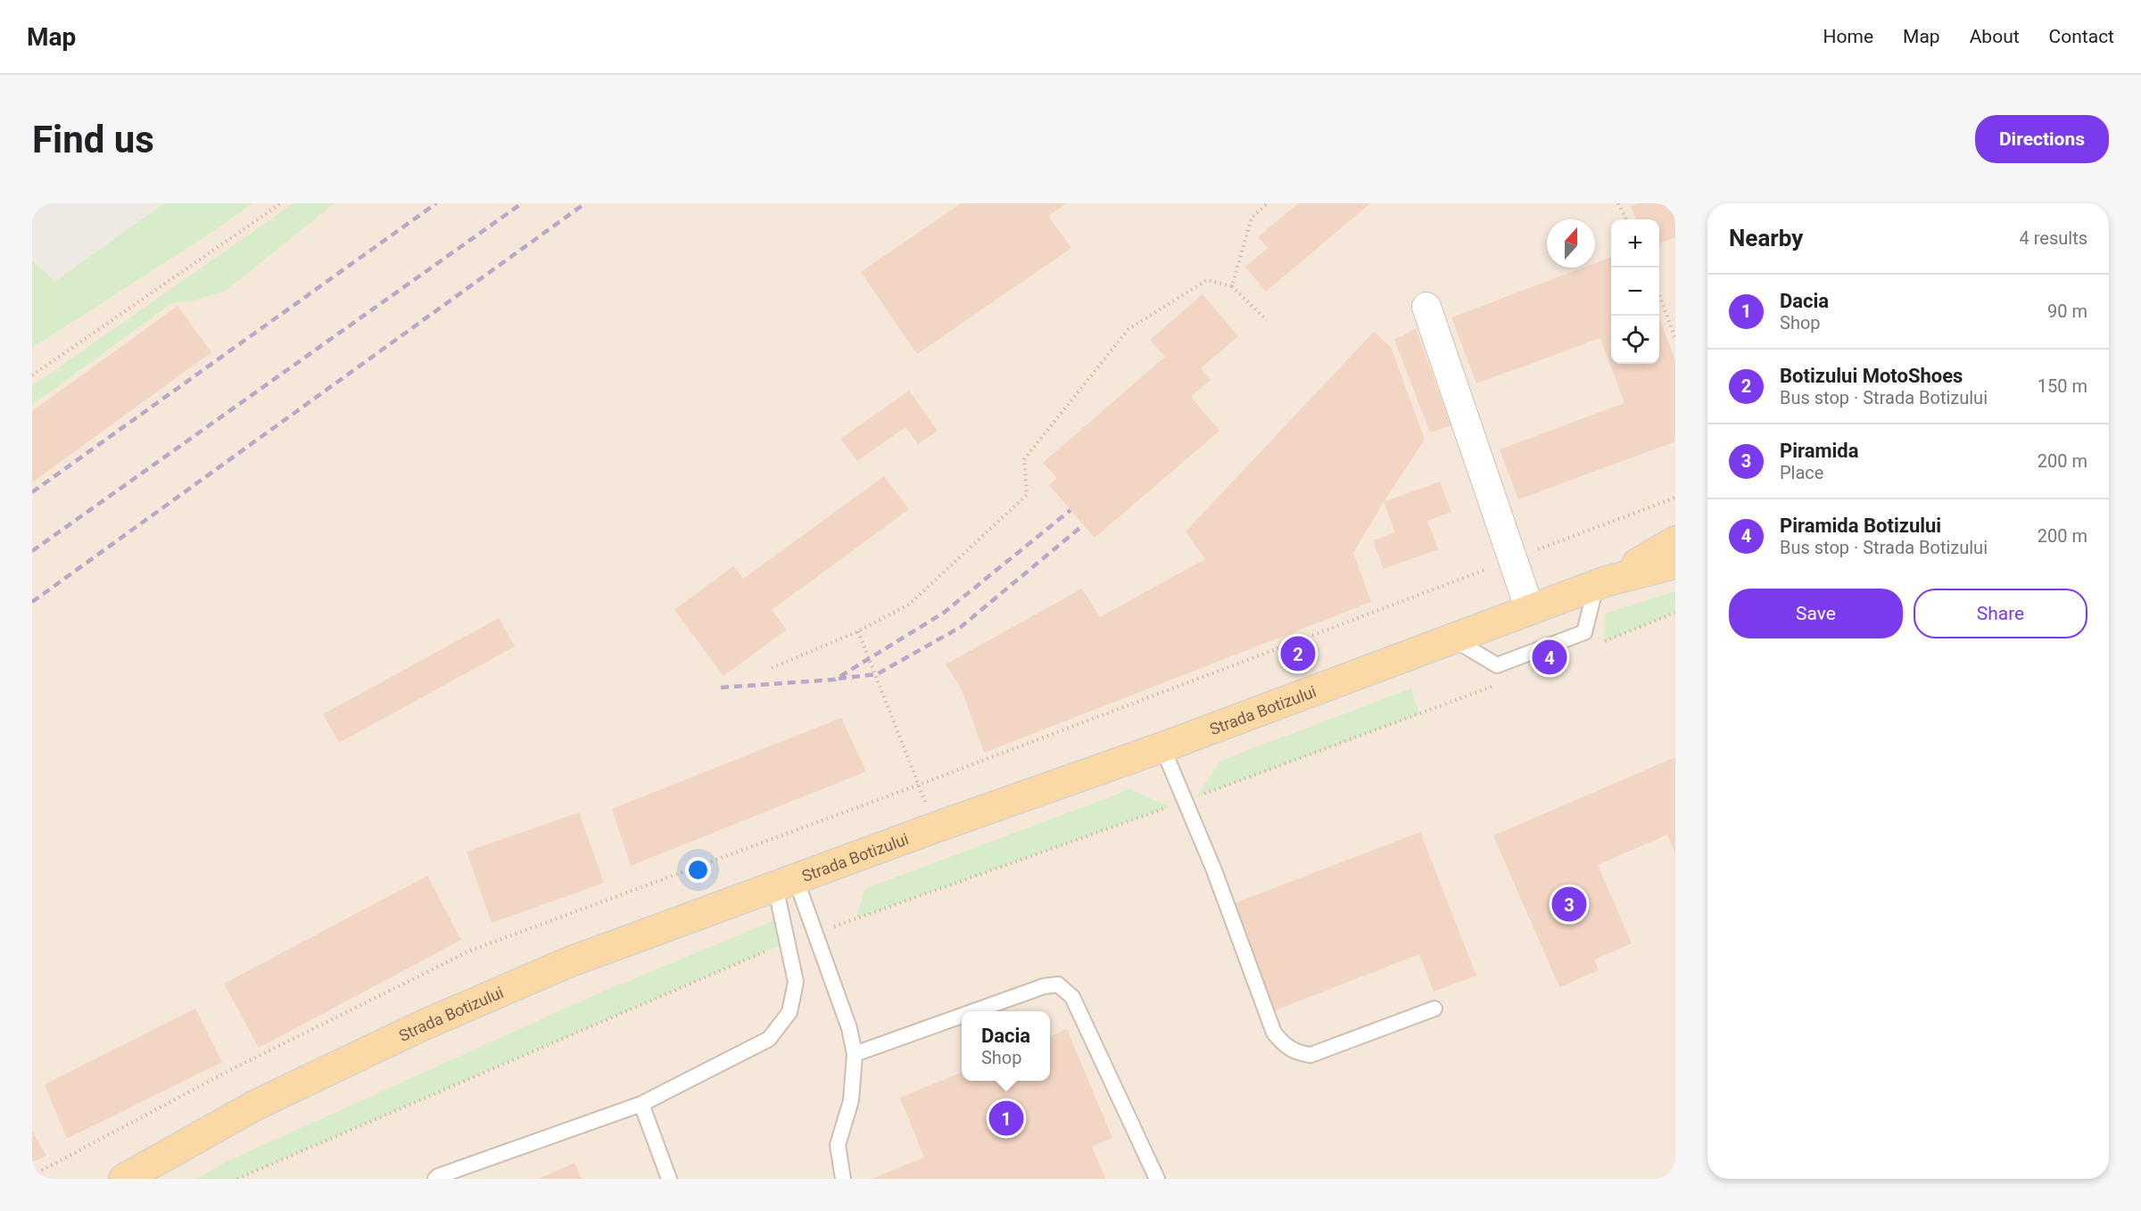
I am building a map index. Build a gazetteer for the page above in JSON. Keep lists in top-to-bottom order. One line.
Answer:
{"streets":{"main road":["Strada Botizului"]},"north":"top","page":{"header":"Map","nav":["Home","Map","About","Contact"],"buttons":["Directions",["Save","Share"]],"title":"Find us","heading":["Nearby","4 results"],"map_buttons":["+","−"],"list":[{"mark":"1","name":"Dacia","note":"Shop","value":"90 m"},{"mark":"2","name":"Botizului MotoShoes","note":"Bus stop · Strada Botizului","value":"150 m"},{"mark":"3","name":"Piramida","note":"Place","value":"200 m"},{"mark":"4","name":"Piramida Botizului","note":"Bus stop · Strada Botizului","value":"200 m"}],"pins":["2","4","3","1"],"popup":["Dacia","Shop"]}}
